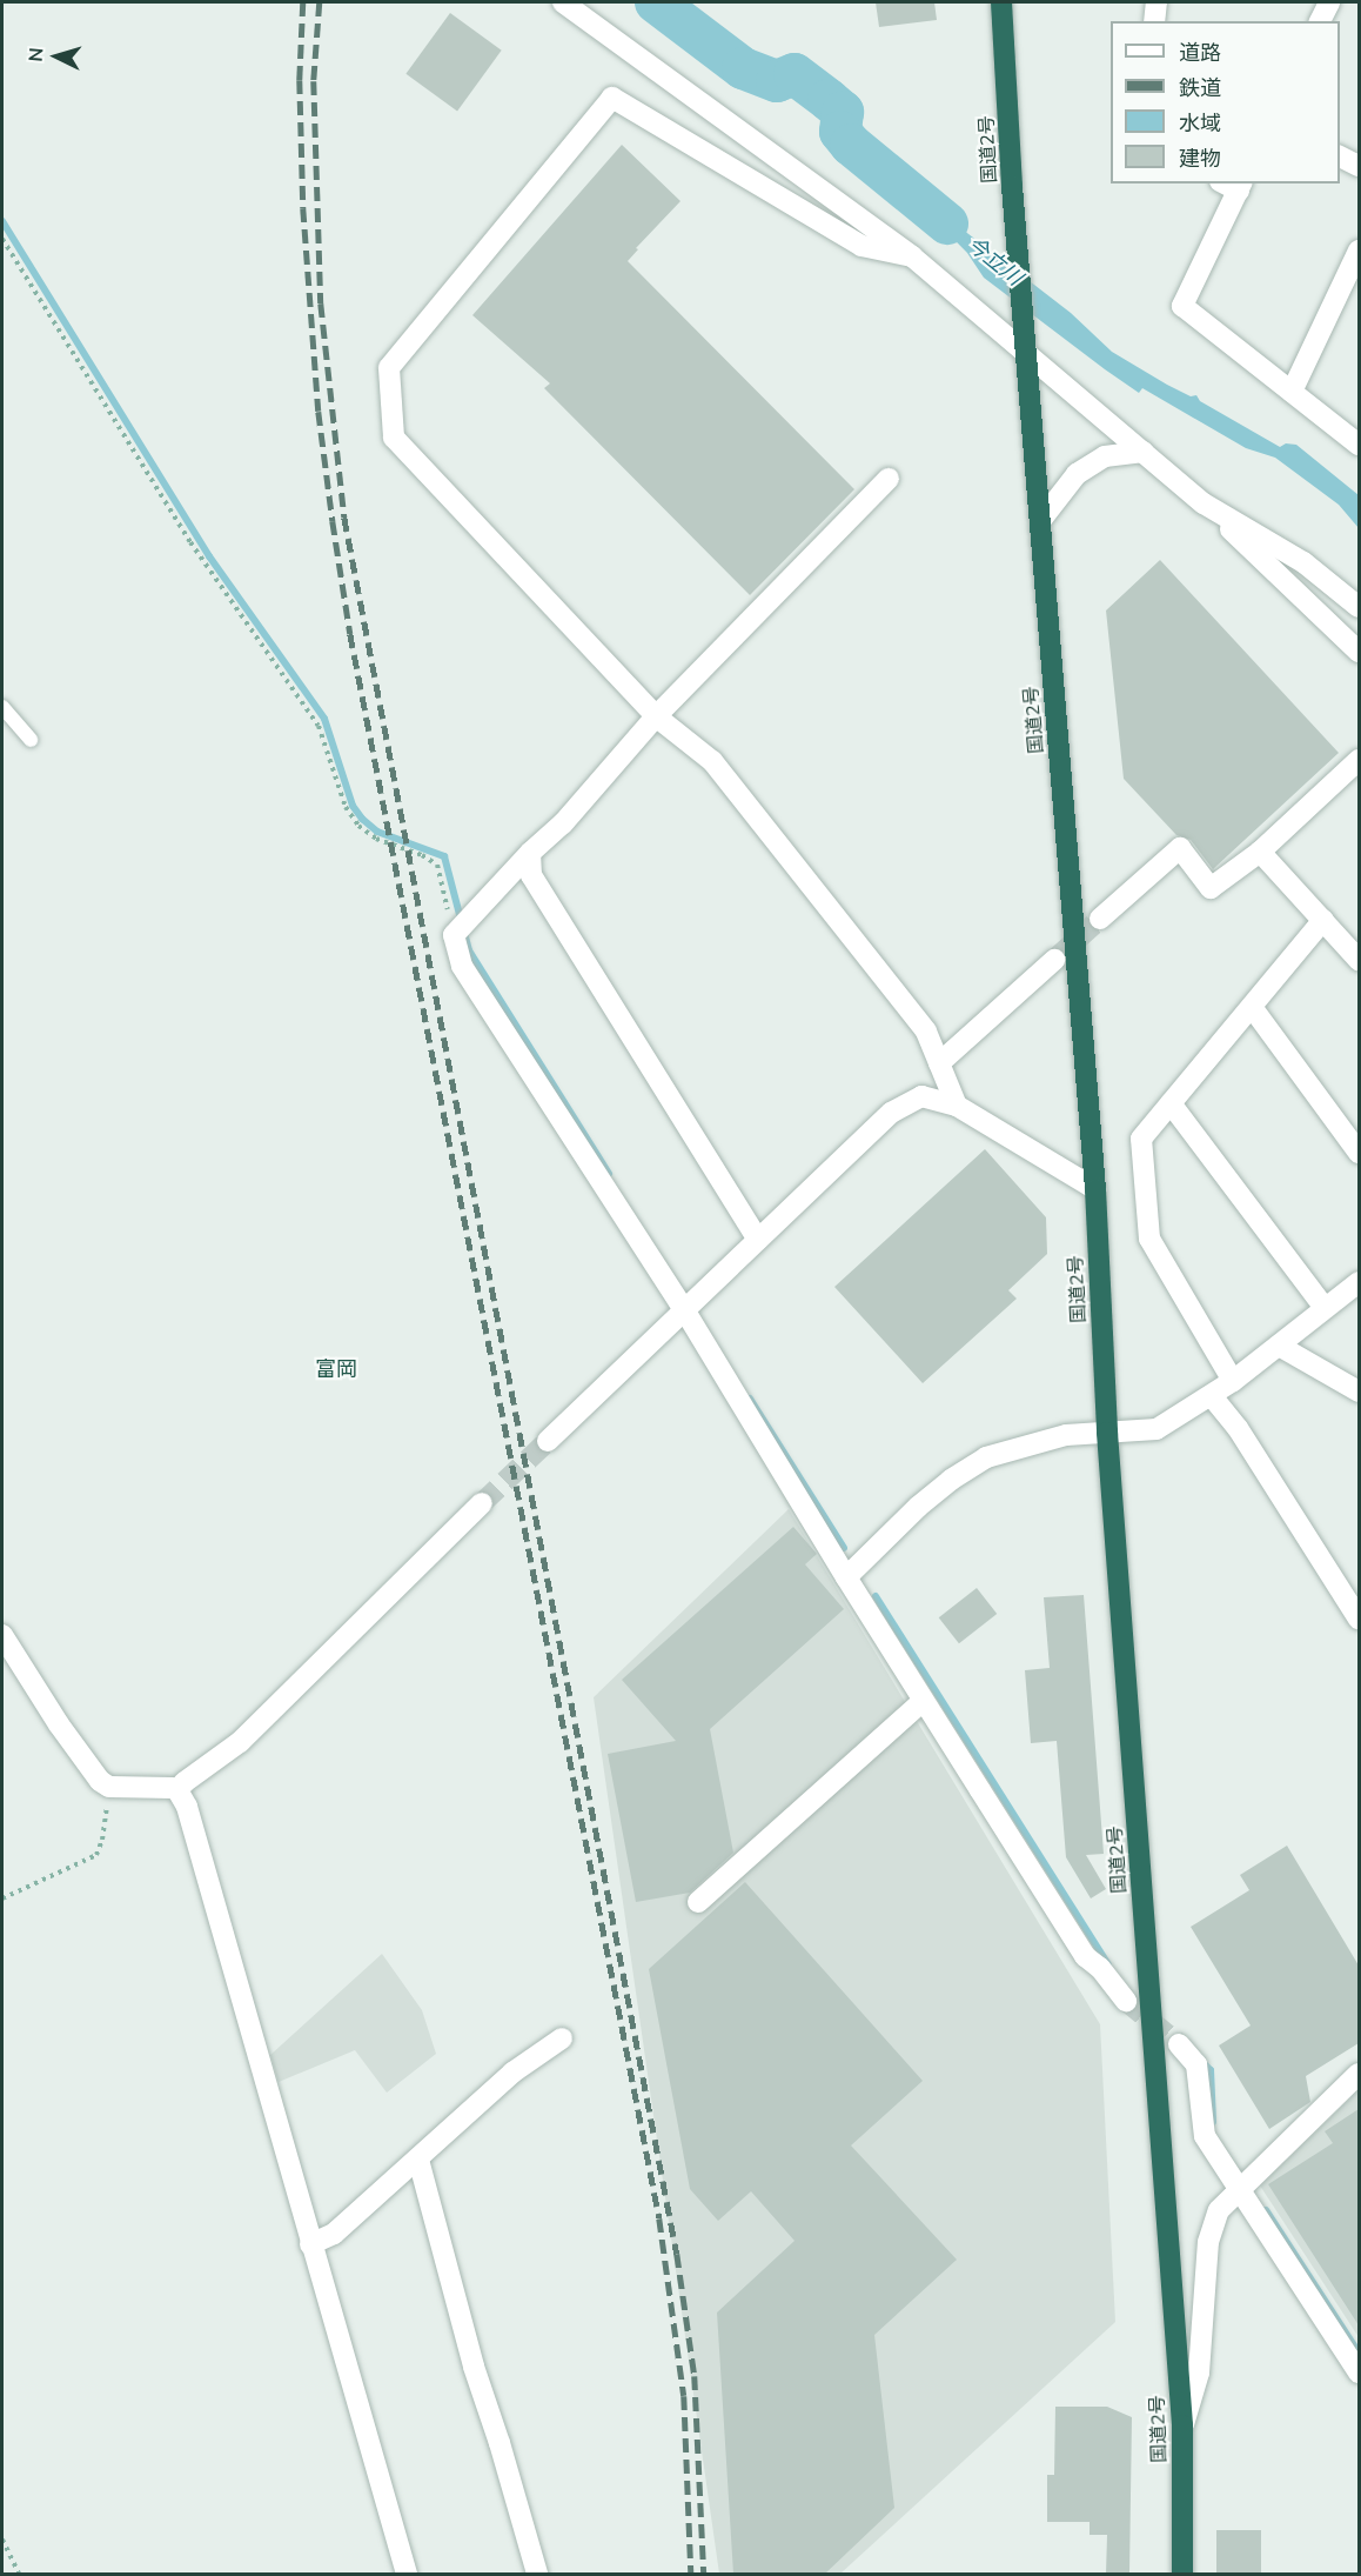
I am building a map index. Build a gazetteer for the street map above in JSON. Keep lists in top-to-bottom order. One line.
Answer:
{"streets":{"highway":["国道2号"]},"districts":["富岡"],"water":["今立川"],"legend":["道路","鉄道","水域","建物"],"north":"left"}
